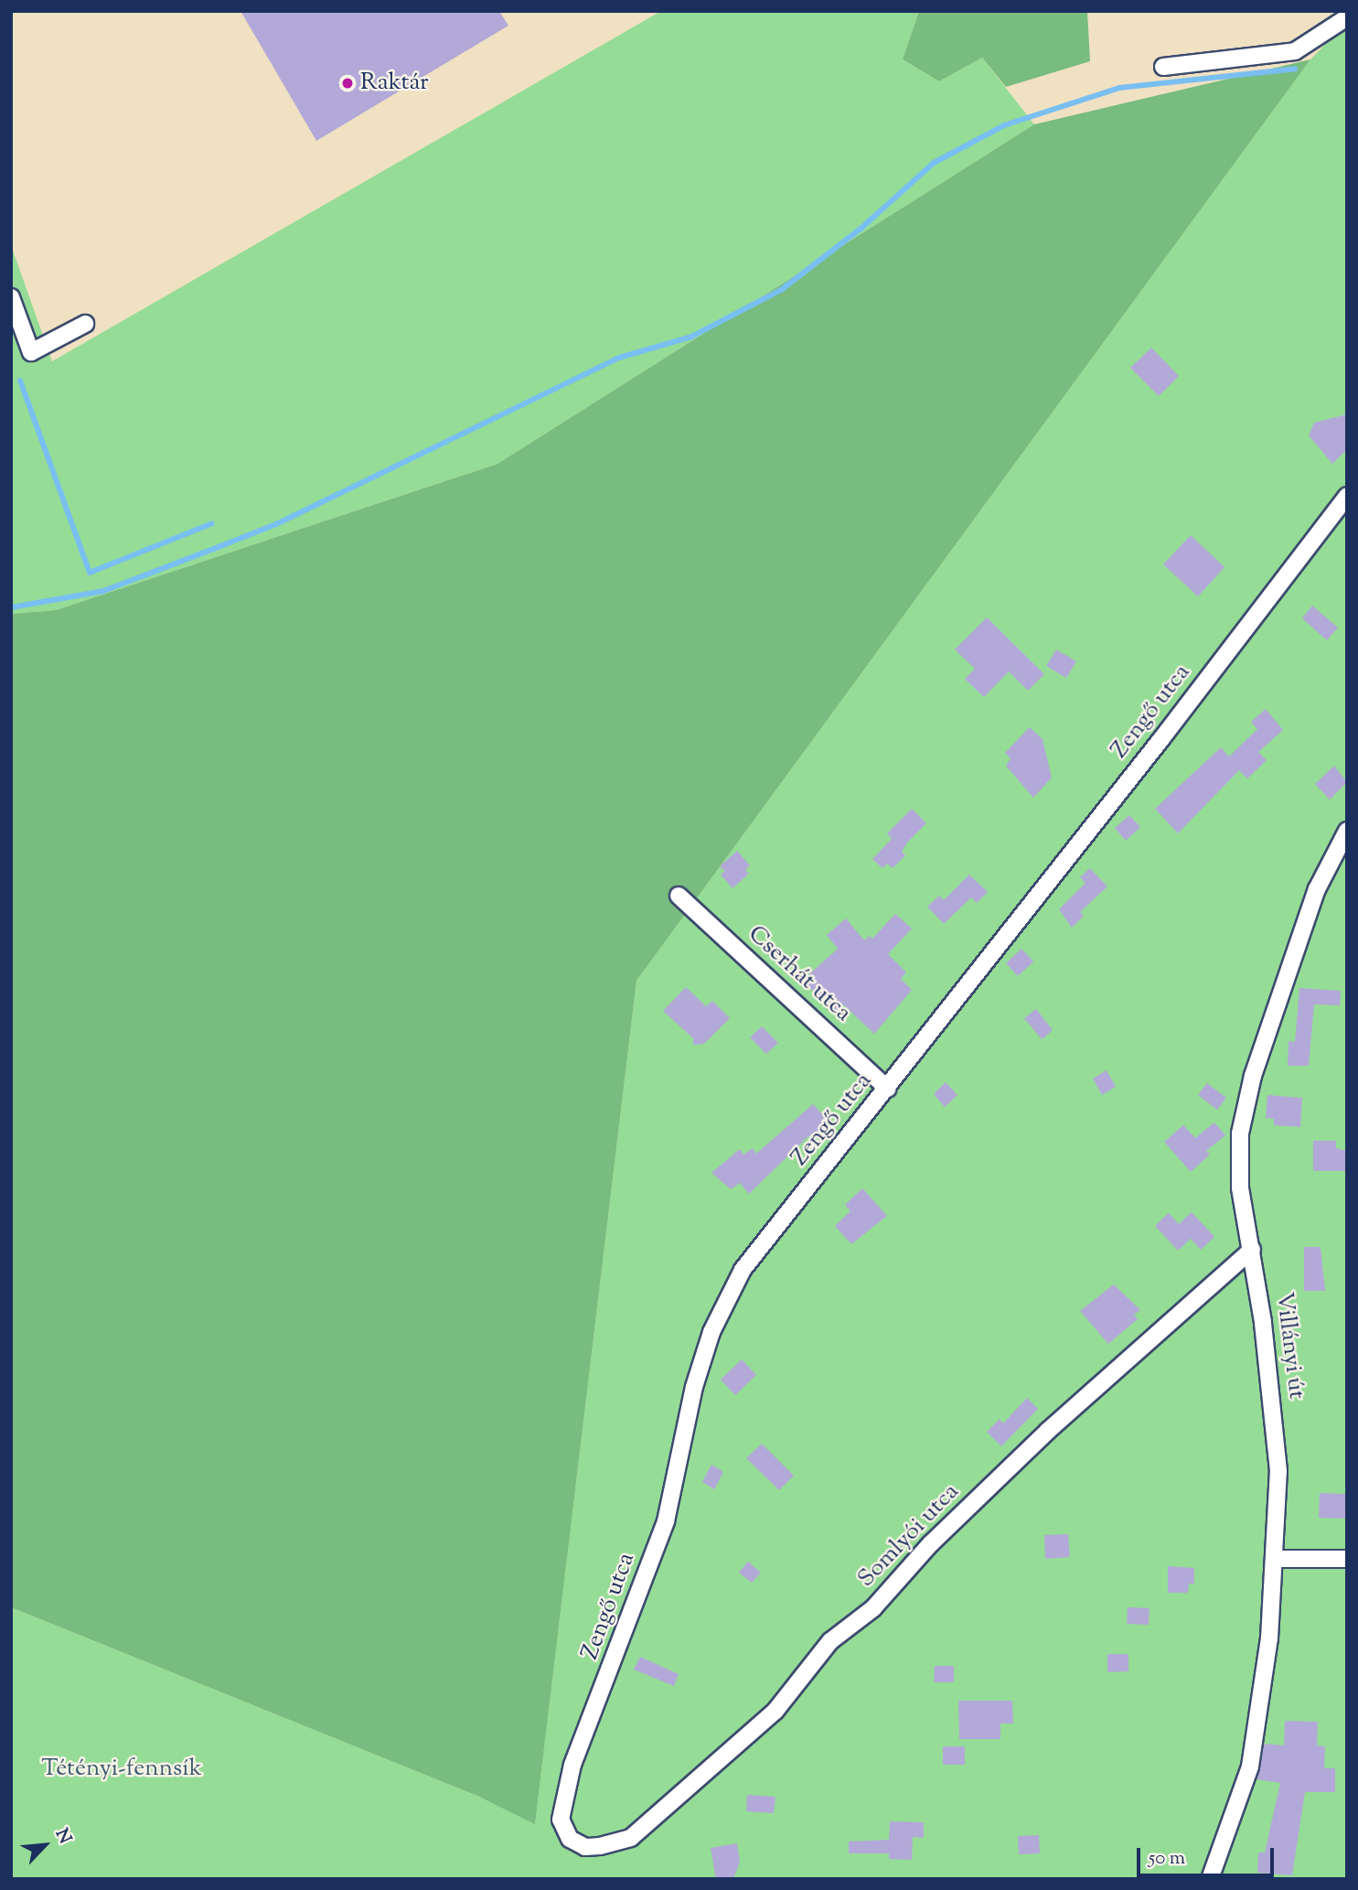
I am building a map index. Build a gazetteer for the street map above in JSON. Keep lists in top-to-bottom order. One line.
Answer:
{"streets":{"street":["Zengő utca","Cserhát utca","Villányi út","Somlyói utca"]},"crossings":[["Zengő utca","Cserhát utca"],["Zengő utca","Somlyói utca"],["Villányi út","Somlyói utca"]],"parks":["Tétényi-fennsík"],"places":["Raktár"],"scale_bar":"50 m","north":"top right"}
